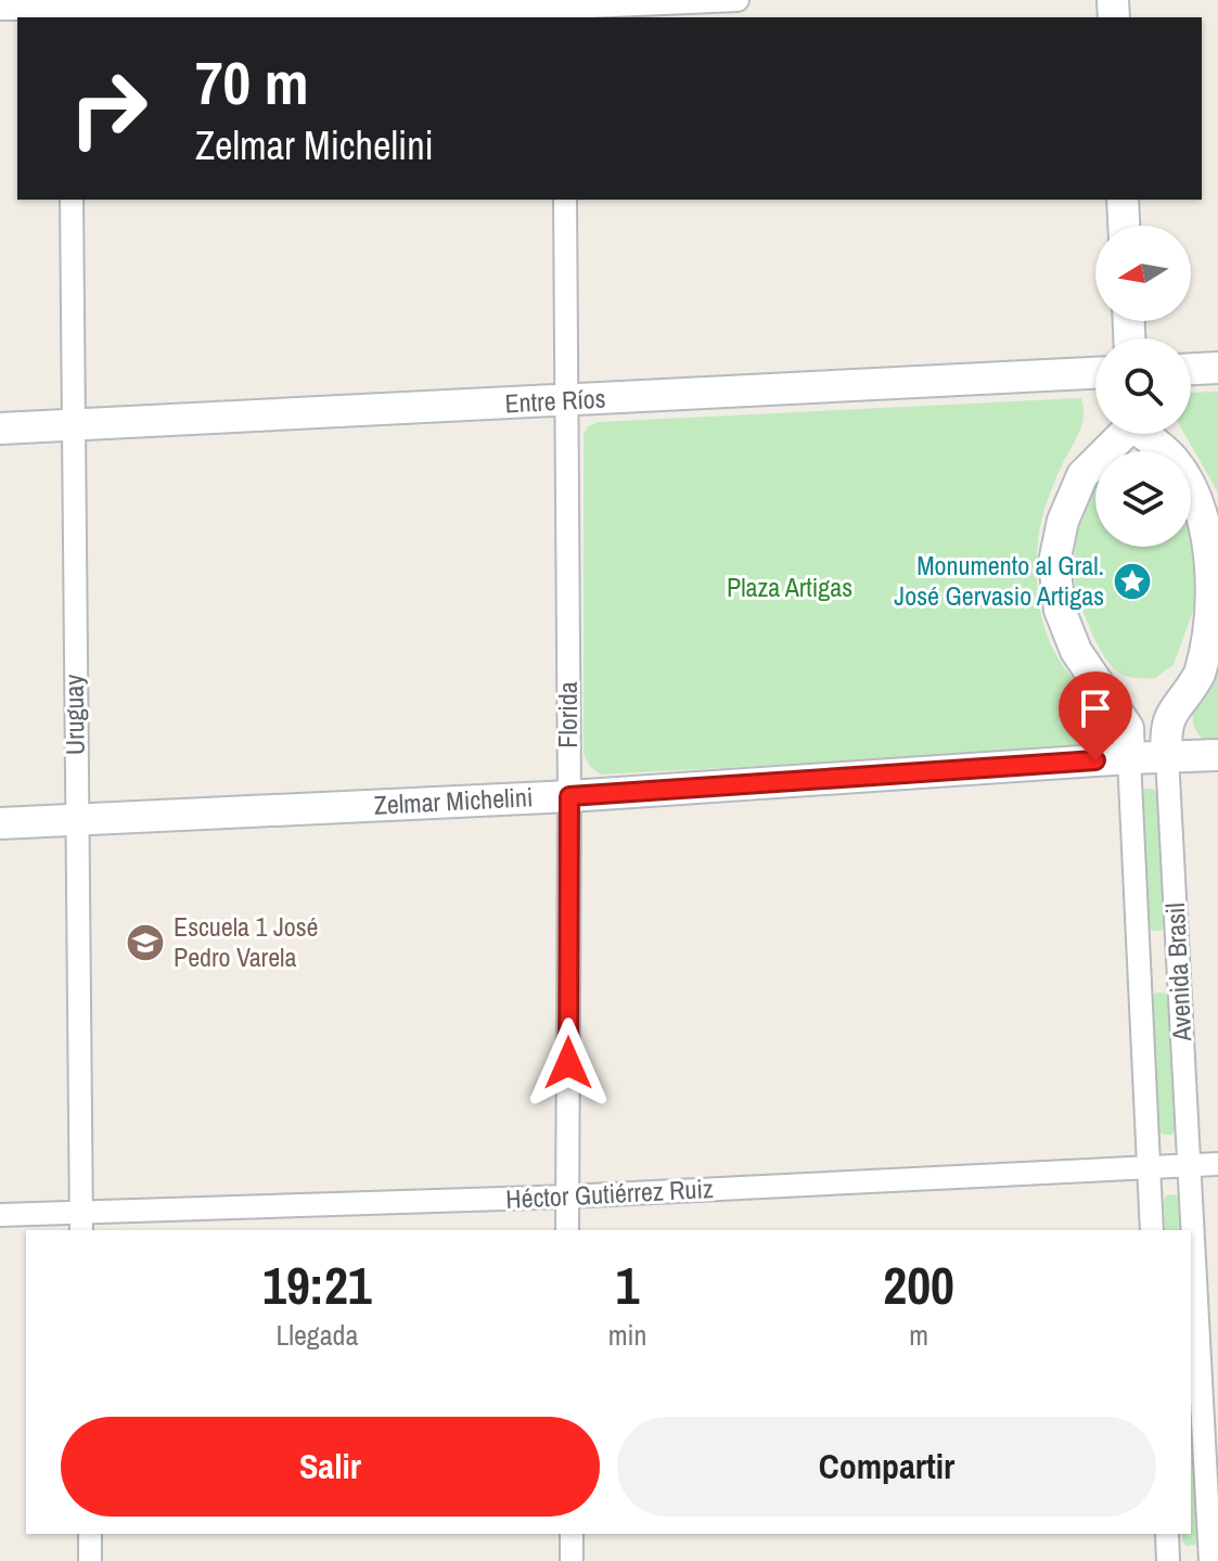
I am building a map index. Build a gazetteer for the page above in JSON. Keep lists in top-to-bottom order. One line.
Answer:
{"streets":{"street":["Entre Ríos","Uruguay","Florida","Zelmar Michelini","Avenida Brasil","Héctor Gutiérrez Ruiz"]},"crossings":[["Entre Ríos","Uruguay"],["Entre Ríos","Florida"],["Uruguay","Zelmar Michelini"],["Uruguay","Héctor Gutiérrez Ruiz"],["Florida","Zelmar Michelini"],["Florida","Héctor Gutiérrez Ruiz"],["Zelmar Michelini","Avenida Brasil"],["Avenida Brasil","Héctor Gutiérrez Ruiz"]],"parks":["Plaza Artigas"],"places":{"place":["Monumento al Gral. José Gervasio Artigas"],"school or university":["Escuela 1 José Pedro Varela"]},"north":"left","page":{"turn":["70 m","Zelmar Michelini"],"eta":["19:21","Llegada","1","min","200","m"],"buttons":["Salir","Compartir"]}}
